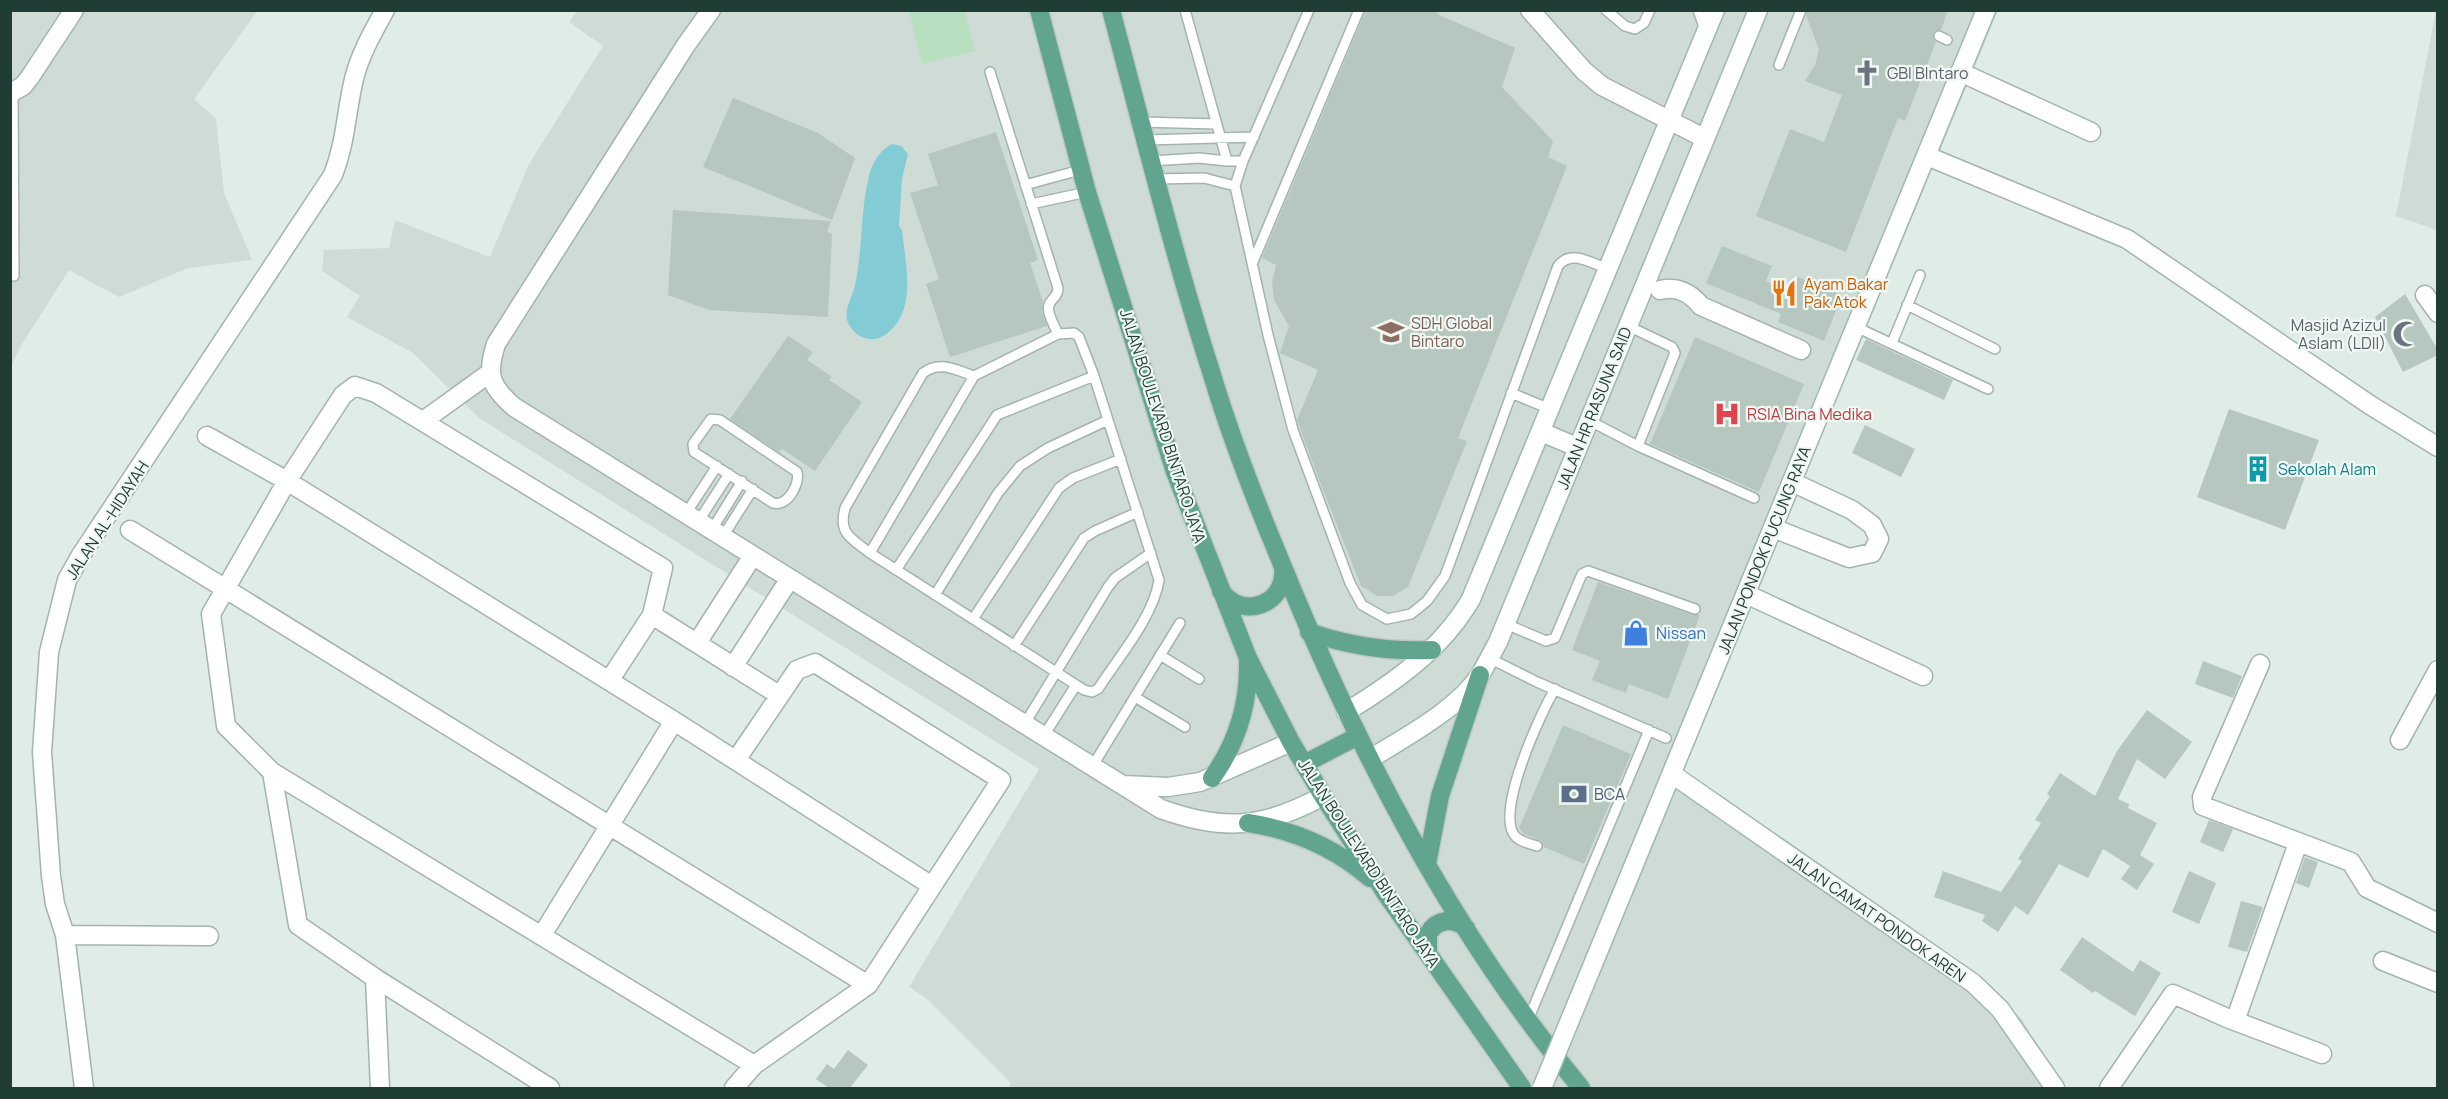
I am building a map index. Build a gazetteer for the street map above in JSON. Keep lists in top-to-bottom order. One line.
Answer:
{"streets":{"main road":["JALAN BOULEVARD BINTARO JAYA"],"street":["JALAN HR RASUNA SAID","JALAN AL-HIDAYAH","JALAN PONDOK PUCUNG RAYA","JALAN CAMAT PONDOK AREN"]},"crossings":[["JALAN PONDOK PUCUNG RAYA","JALAN CAMAT PONDOK AREN"]],"places":{"church":["GBI BIntaro"],"restaurant":["Ayam Bakar Pak Atok"],"school or university":["SDH Global Bintaro"],"mosque":["Masjid Azizul Aslam (LDII)"],"hospital":["RSIA Bina Medika"],"building":["Sekolah Alam"],"shop":["Nissan"],"bank":["BCA"]}}
